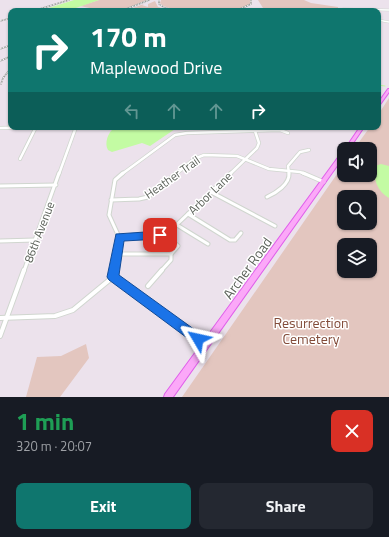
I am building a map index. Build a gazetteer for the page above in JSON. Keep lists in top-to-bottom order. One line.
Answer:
{"streets":{"main road":["Archer Road"],"street":["Heather Trail","Arbor Lane","86th Avenue"]},"crossings":[["Heather Trail","Arbor Lane"],["Heather Trail","Archer Road"]],"parks":["Resurrection Cemetery"],"page":{"turn":["170 m","Maplewood Drive"],"heading":["1 min","320 m · 20:07"],"buttons":["Exit","Share"]}}
